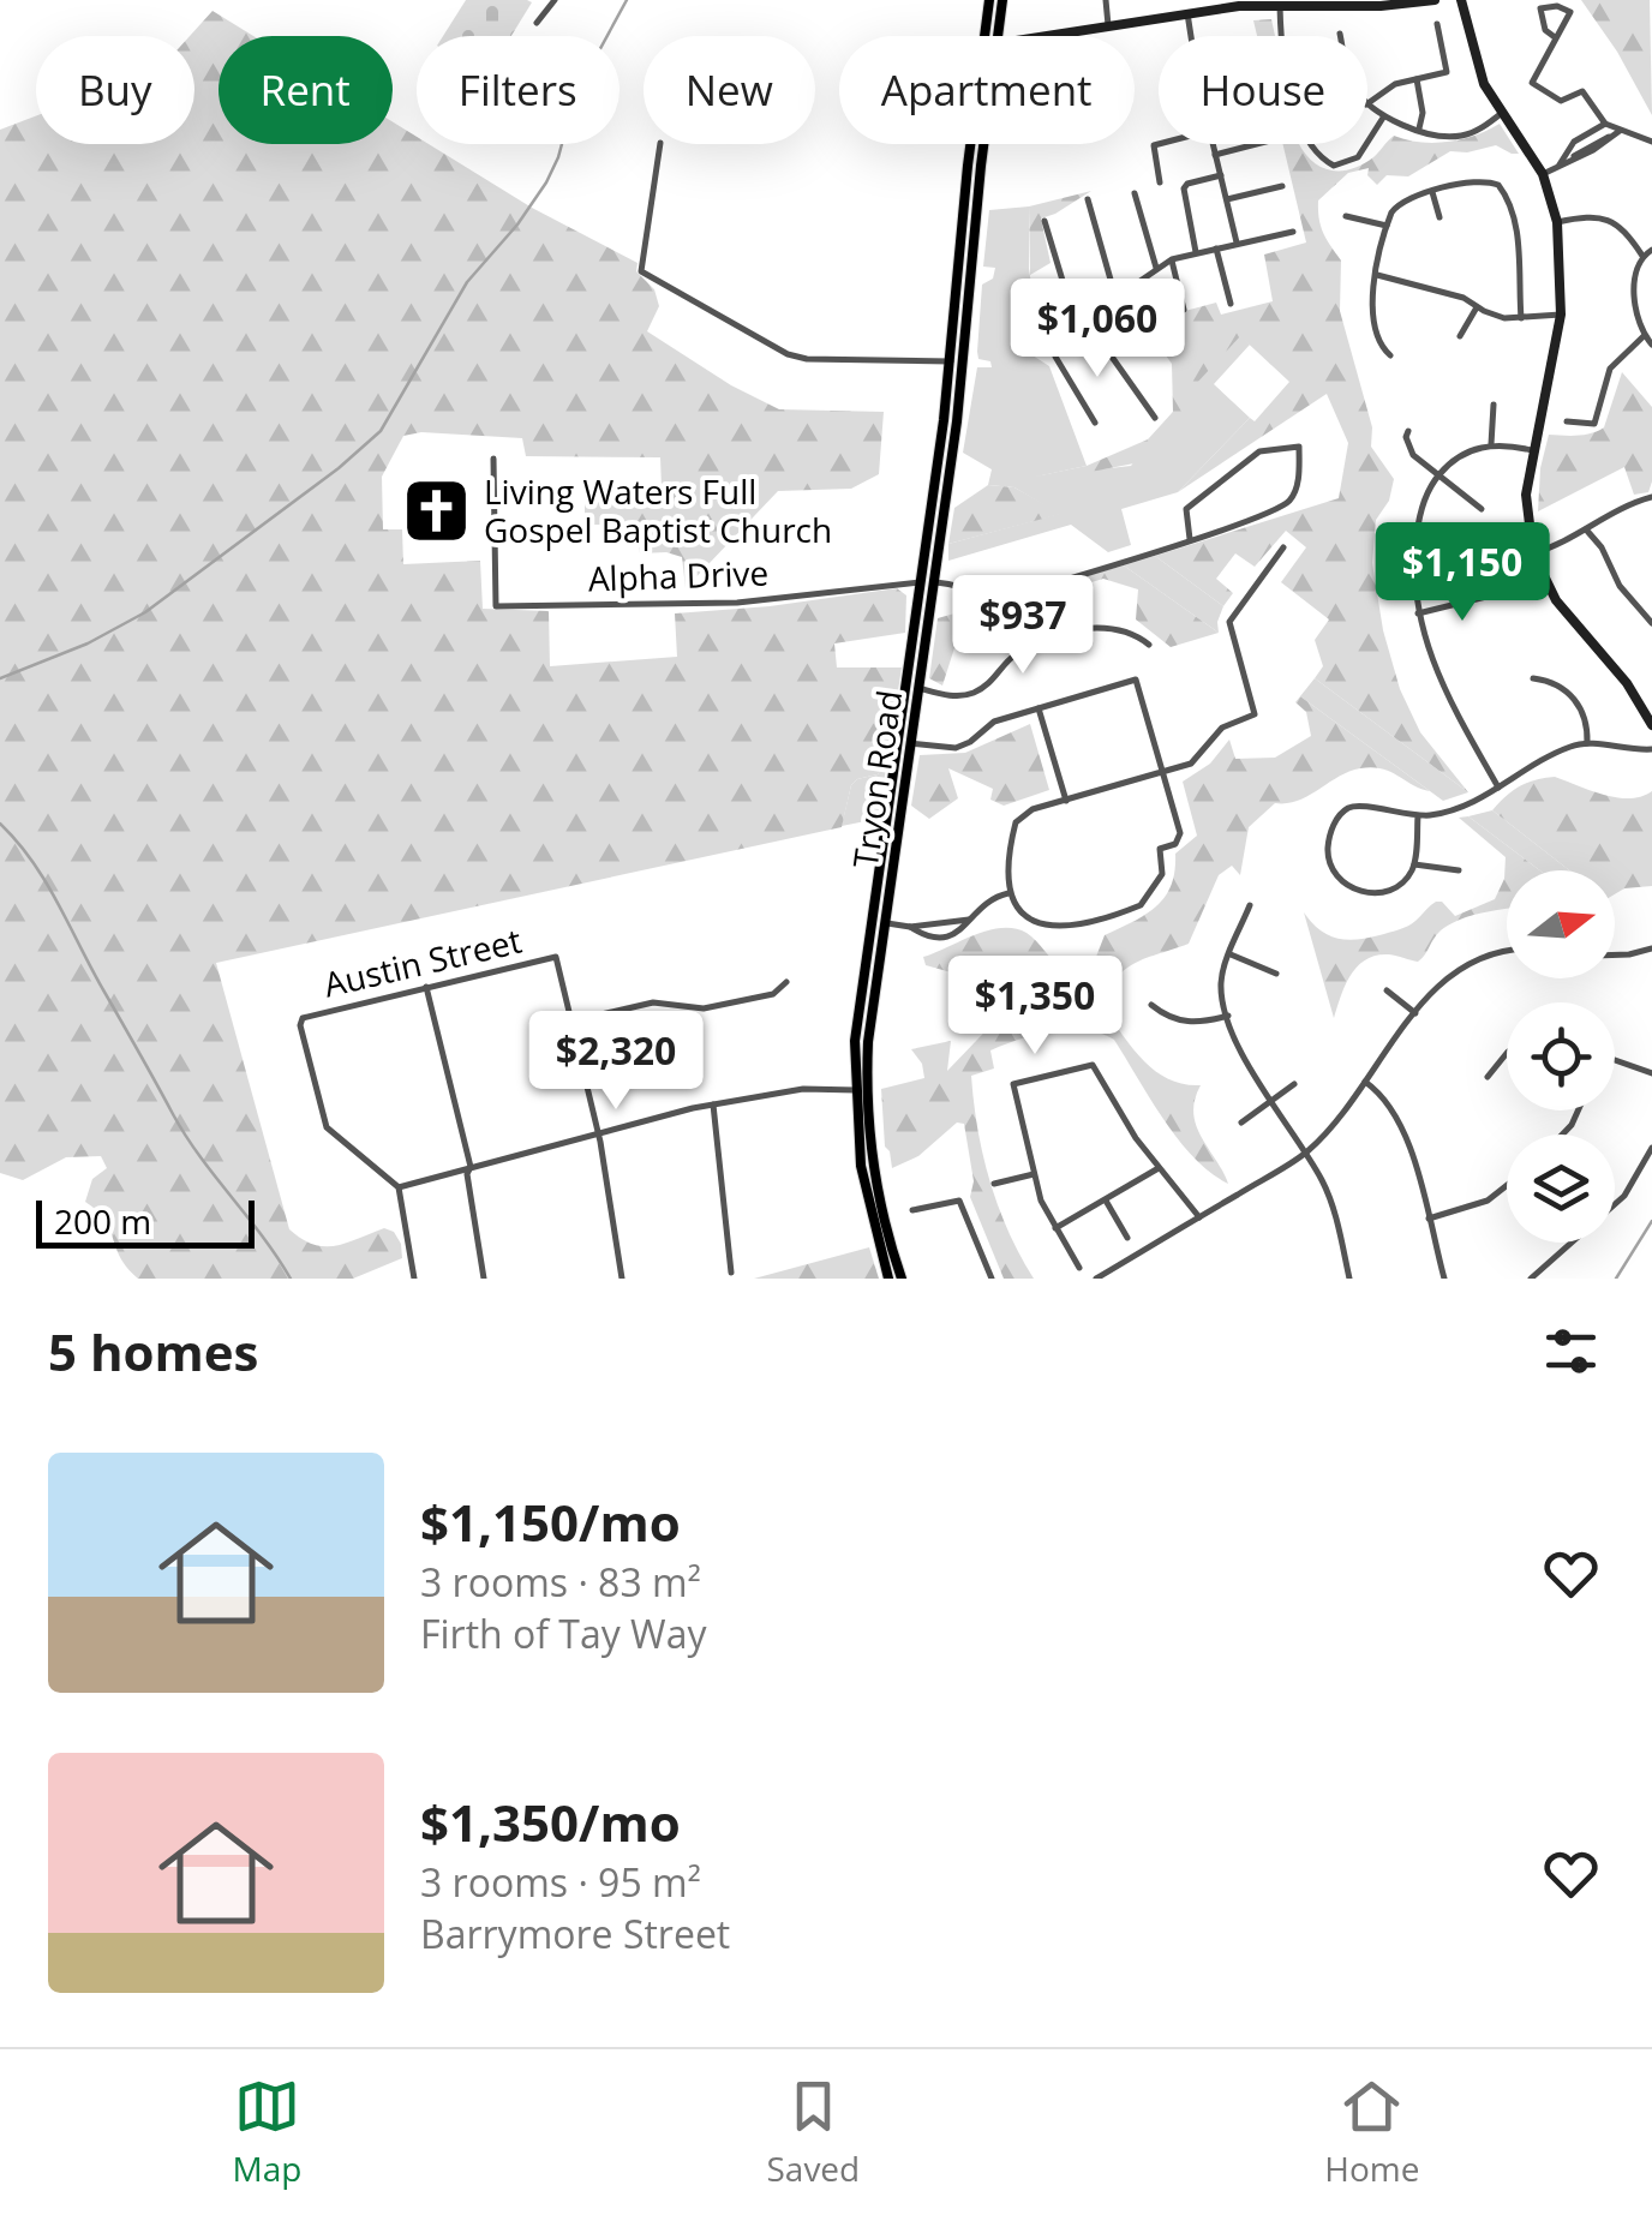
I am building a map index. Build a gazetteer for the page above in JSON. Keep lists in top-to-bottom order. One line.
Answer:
{"streets":{"main road":["Tryon Road"],"street":["Alpha Drive","Austin Street"]},"crossings":[["Alpha Drive","Tryon Road"]],"places":{"church":["Living Waters Full Gospel Baptist Church"]},"scale_bar":"200 m","north":"right","page":{"chip":["Buy","Rent","Filters","New","Apartment","House"],"price":["$1,060","$1,150","$937","$1,350","$2,320"],"scale":"200 m","heading":"5 homes","list":[{"name":"$1,150/mo","note":"3 rooms · 83 m² · Firth of Tay Way"},{"name":"$1,350/mo","note":"3 rooms · 95 m² · Barrymore Street"}],"tabs":["Map","Saved","Home"]}}
